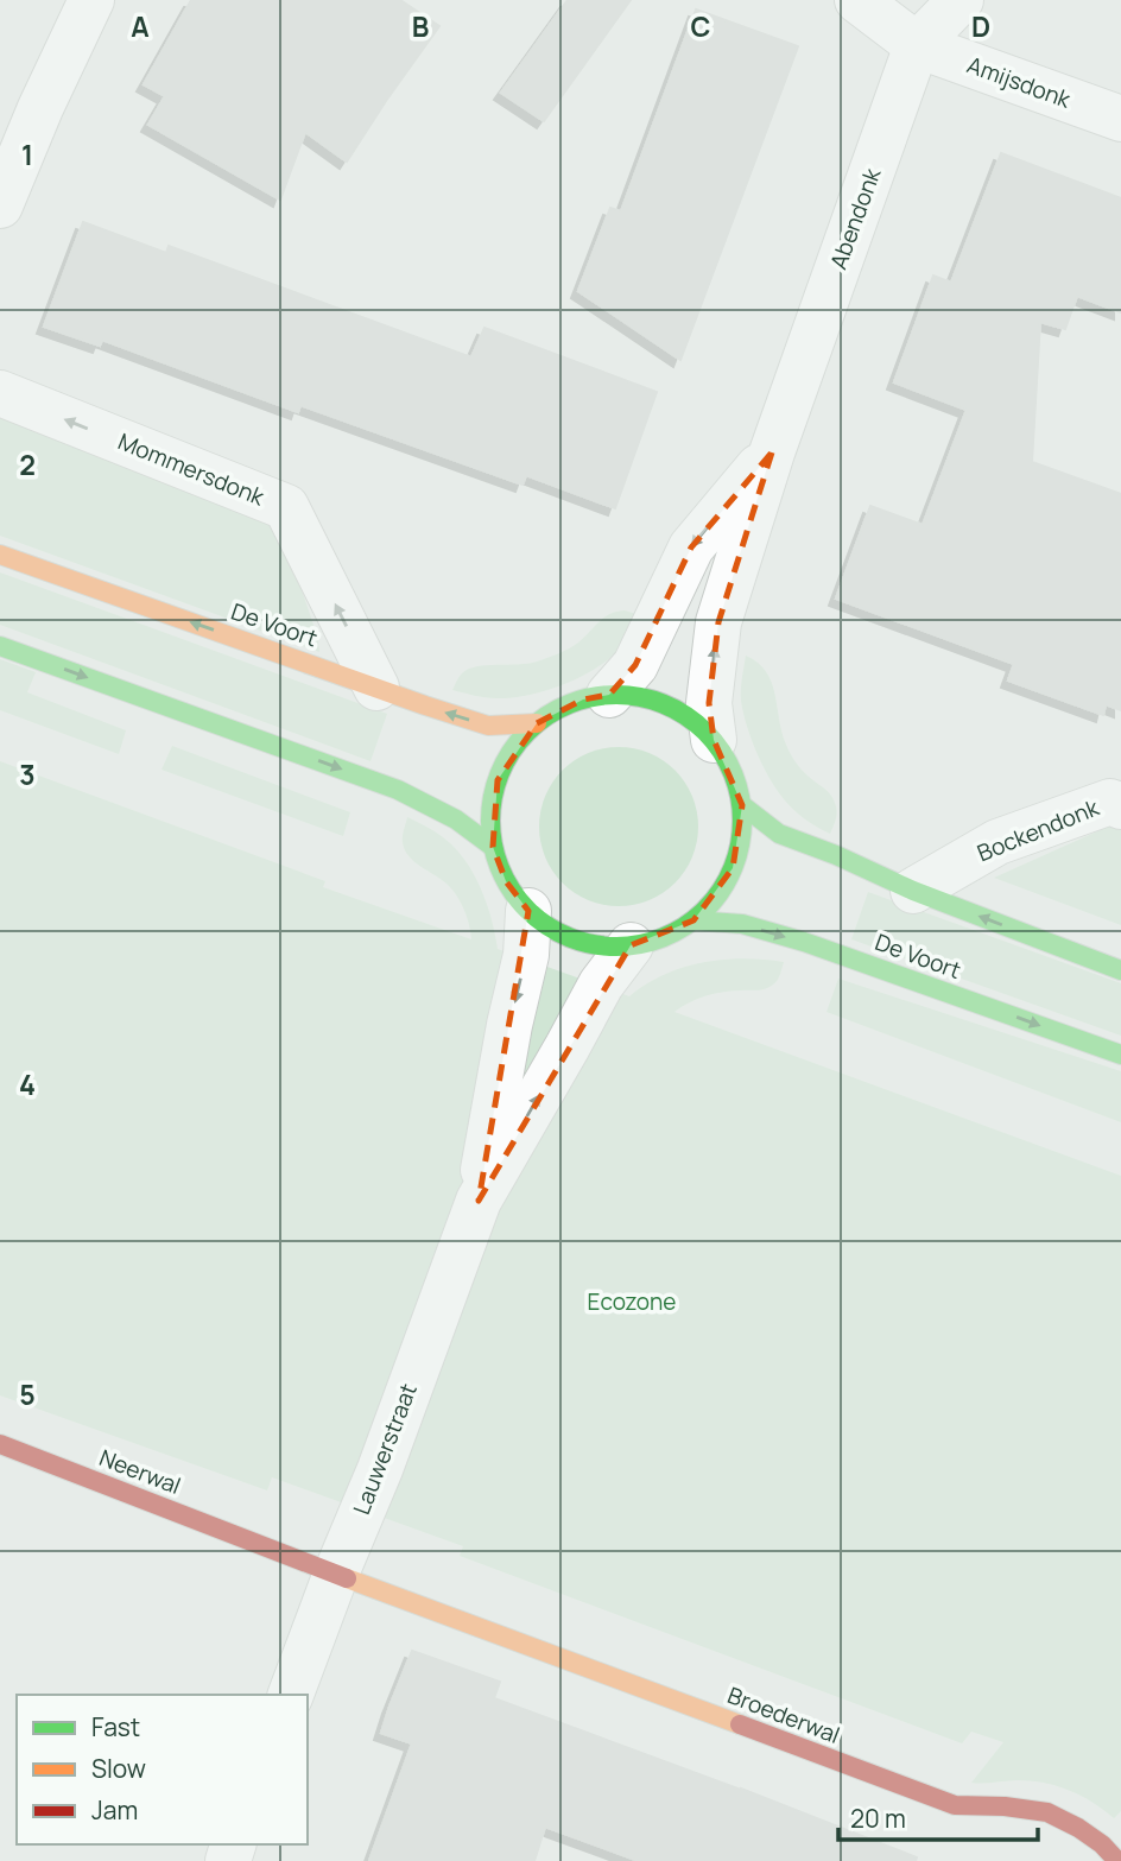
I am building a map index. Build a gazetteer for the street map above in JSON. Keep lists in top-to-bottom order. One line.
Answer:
{"streets":{"street":["Amijsdonk","Abendonk","Mommersdonk","De Voort","Bockendonk","Lauwerstraat","Neerwal","Broederwal"]},"crossings":[["Amijsdonk","Abendonk"],["Abendonk","De Voort"],["Abendonk","Lauwerstraat"],["Mommersdonk","De Voort"],["De Voort","Lauwerstraat"],["Lauwerstraat","Neerwal"],["Lauwerstraat","Broederwal"],["Neerwal","Broederwal"]],"parks":["Ecozone"],"legend":["Fast","Slow","Jam"],"scale_bar":"20 m","grid":{"columns":["A","B","C","D"],"rows":["1","2","3","4","5"]}}
